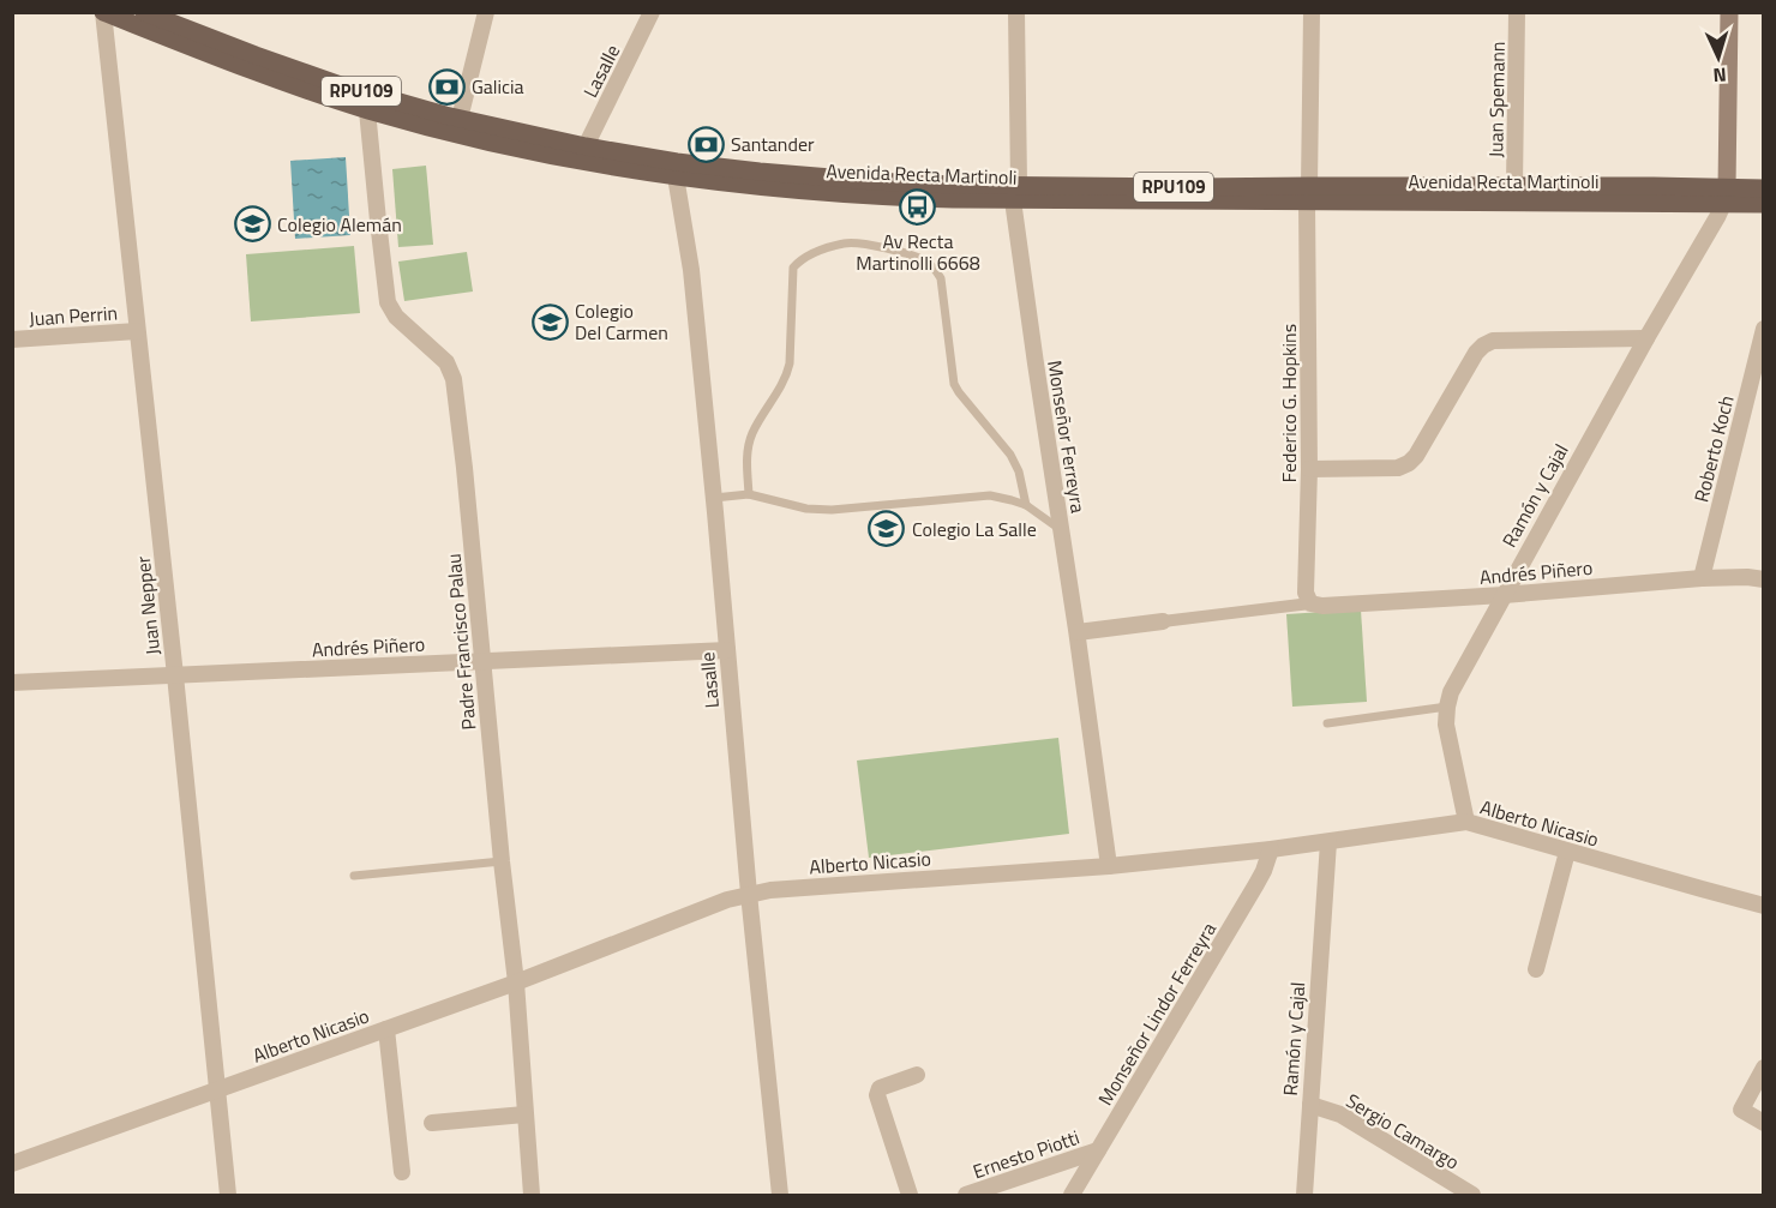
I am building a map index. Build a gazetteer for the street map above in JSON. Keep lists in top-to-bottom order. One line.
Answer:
{"streets":{"main road":["RPU109","Avenida Recta Martinoli","Ramón y Cajal"],"street":["Lasalle","Juan Spemann","Juan Perrin","Federico G. Hopkins","Monseñor Ferreyra","Roberto Koch","Andrés Piñero","Juan Nepper","Padre Francisco Palau","Alberto Nicasio","Monseñor Lindor Ferreyra","Sergio Camargo","Ernesto Piotti"]},"crossings":[["Lasalle","Avenida Recta Martinoli"],["Lasalle","Andrés Piñero"],["Lasalle","Alberto Nicasio"],["Juan Spemann","Avenida Recta Martinoli"],["Avenida Recta Martinoli","Federico G. Hopkins"],["Avenida Recta Martinoli","Monseñor Ferreyra"],["Avenida Recta Martinoli","Ramón y Cajal"],["Avenida Recta Martinoli","Juan Nepper"],["Avenida Recta Martinoli","Padre Francisco Palau"],["Juan Perrin","Juan Nepper"],["Federico G. Hopkins","Andrés Piñero"],["Monseñor Ferreyra","Alberto Nicasio"],["Roberto Koch","Andrés Piñero"],["Ramón y Cajal","Andrés Piñero"],["Ramón y Cajal","Alberto Nicasio"],["Ramón y Cajal","Sergio Camargo"],["Andrés Piñero","Juan Nepper"],["Andrés Piñero","Padre Francisco Palau"],["Juan Nepper","Alberto Nicasio"],["Padre Francisco Palau","Alberto Nicasio"],["Alberto Nicasio","Monseñor Lindor Ferreyra"],["Monseñor Lindor Ferreyra","Ernesto Piotti"]],"places":{"bank":["Galicia","Santander"],"bus stop":["Av Recta Martinolli 6668"],"school or university":["Colegio Alemán","Colegio Del Carmen","Colegio La Salle"]},"north":"bottom"}
